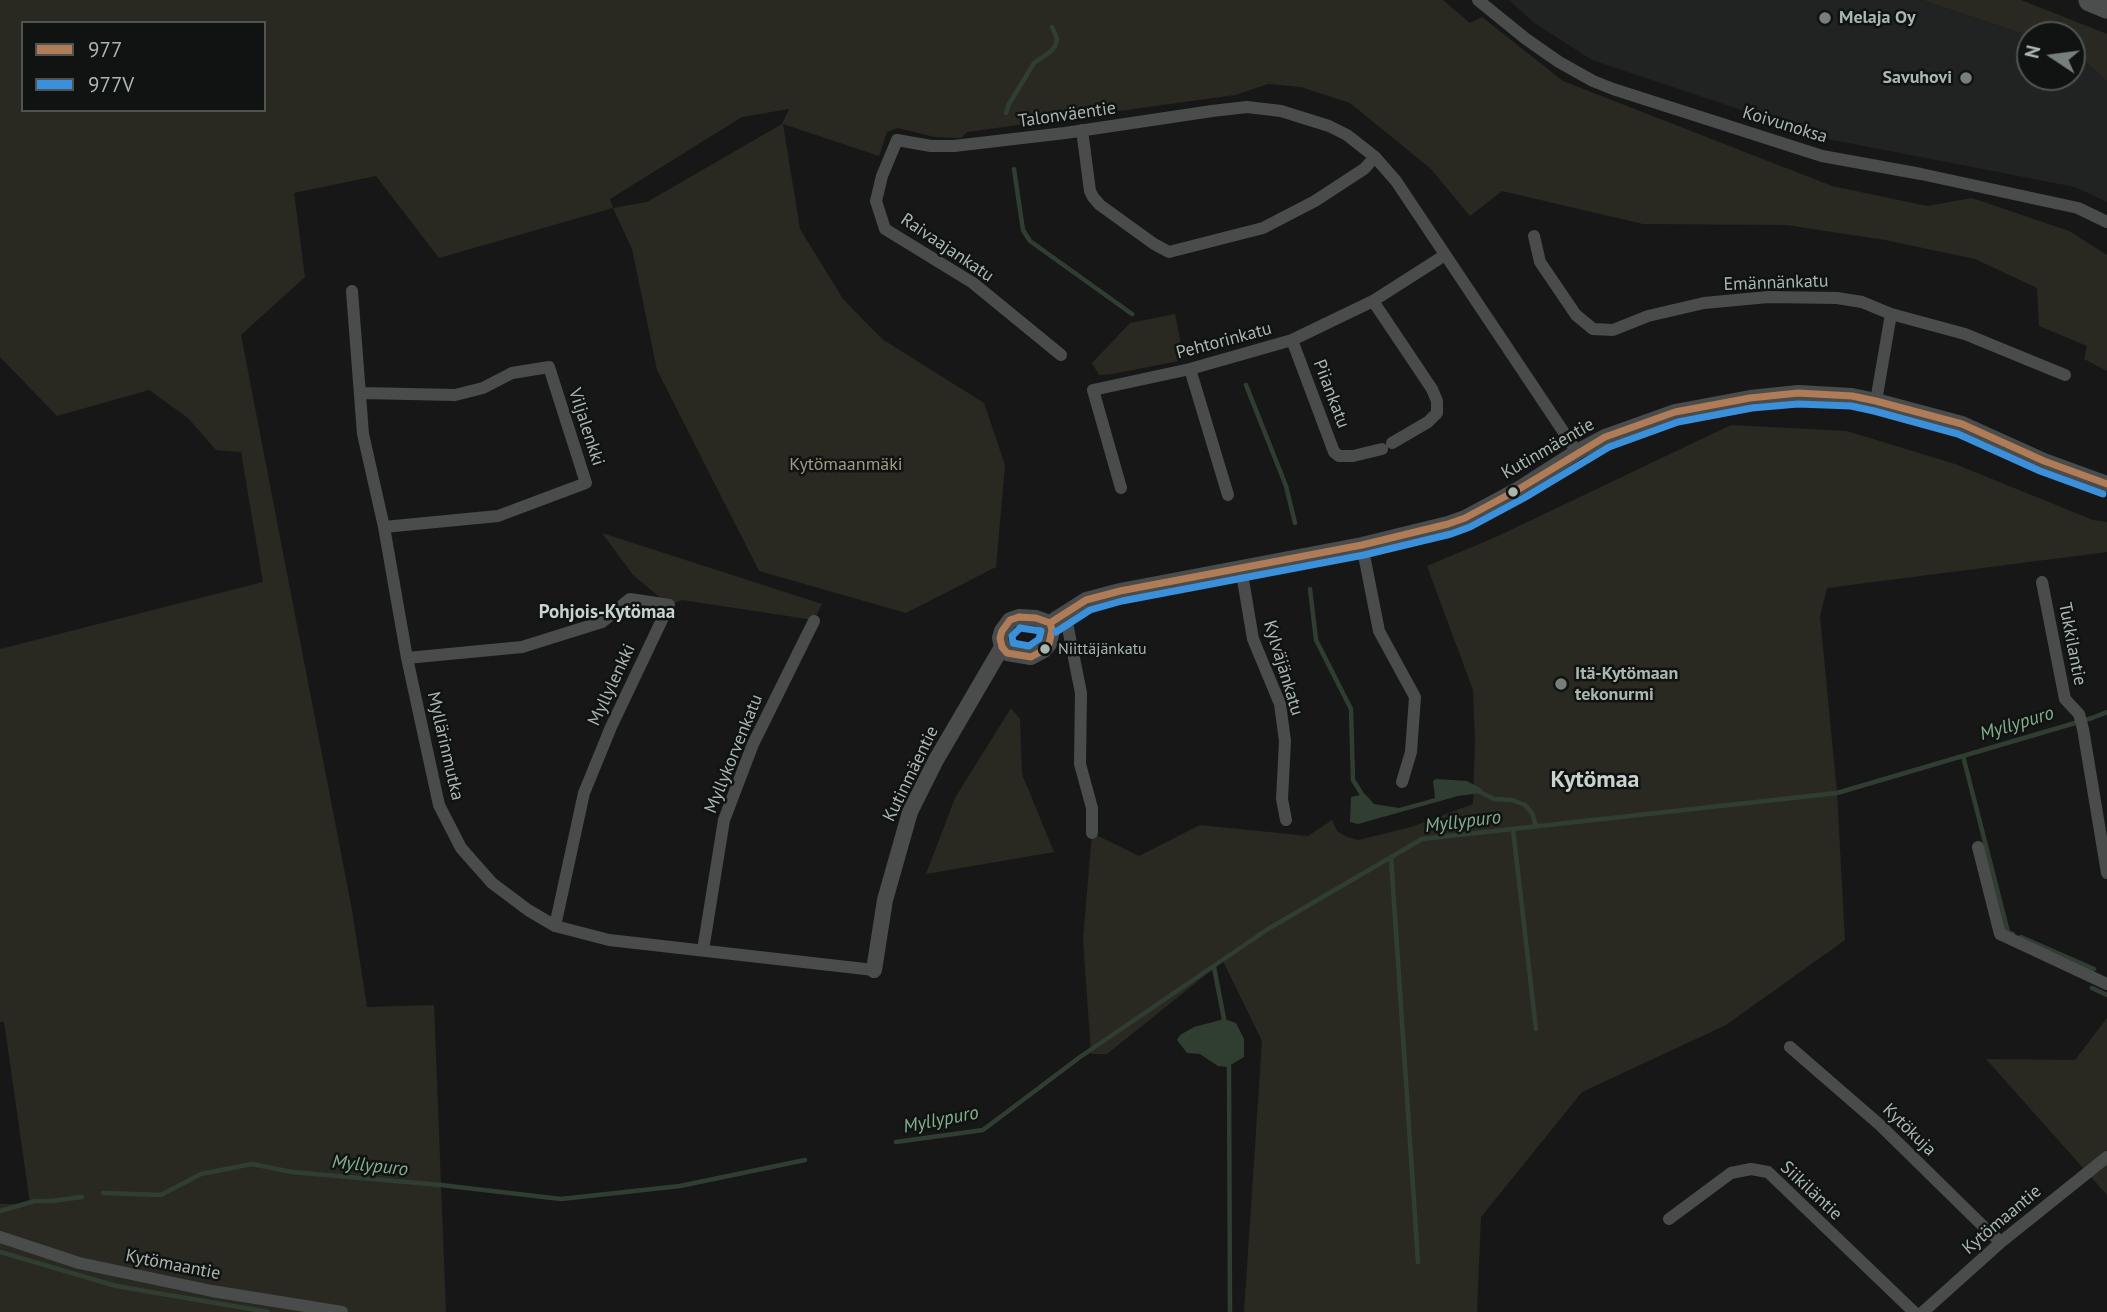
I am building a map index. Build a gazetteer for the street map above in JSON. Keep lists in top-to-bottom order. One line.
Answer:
{"streets":{"street":["Talonväentie","Koivunoksa","Raivaajankatu","Emännänkatu","Pehtorinkatu","Piiankatu","Viljalenkki","Kutinmäentie","Tukkilantie","Kylväjänkatu","Myllylenkki","Myllärinmutka","Myllykorvenkatu","Kytökuja","Siikiläntie","Kytömaantie"]},"crossings":[["Talonväentie","Raivaajankatu"],["Talonväentie","Pehtorinkatu"],["Talonväentie","Kutinmäentie"],["Pehtorinkatu","Piiankatu"],["Viljalenkki","Myllärinmutka"],["Kutinmäentie","Kylväjänkatu"],["Kutinmäentie","Myllärinmutka"],["Myllylenkki","Myllärinmutka"],["Myllärinmutka","Myllykorvenkatu"],["Kytökuja","Kytömaantie"]],"districts":["Pohjois-Kytömaa","Kytömaa"],"water":["Myllypuro"],"parks":["Kytömaanmäki"],"places":["Melaja Oy","Savuhovi","Niittäjänkatu","Itä-Kytömaan tekonurmi"],"lines":["transit line 977","transit line 977V"],"legend":["977","977V"],"north":"left"}
